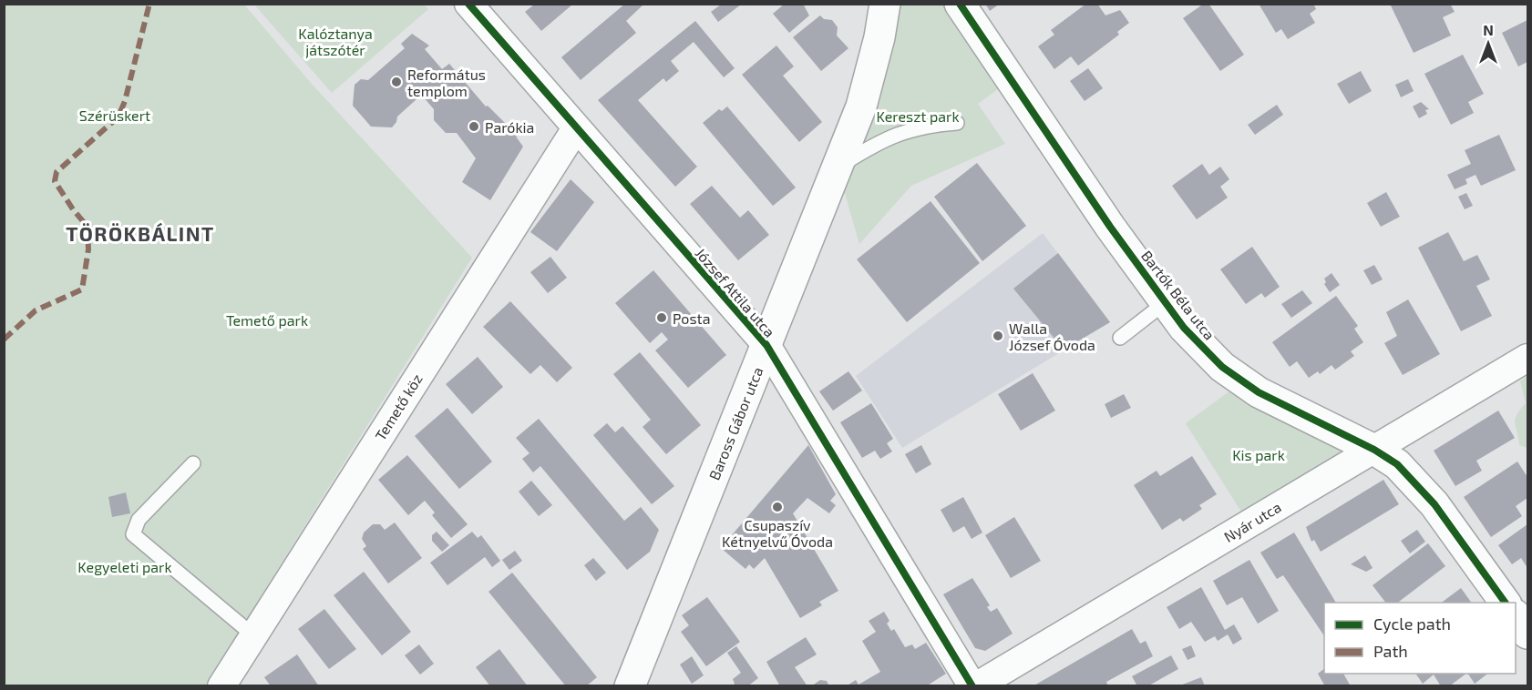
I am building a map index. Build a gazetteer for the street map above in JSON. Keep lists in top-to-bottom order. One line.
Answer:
{"streets":{"street":["József Attila utca","Bartók Béla utca","Temető köz","Baross Gábor utca","Nyár utca"]},"crossings":[["József Attila utca","Temető köz"],["József Attila utca","Baross Gábor utca"],["József Attila utca","Nyár utca"],["Bartók Béla utca","Nyár utca"]],"districts":["TÖRÖKBÁLINT"],"parks":["Kalóztanya játszótér","Szérüskert","Kereszt park","Temető park","Kis park","Kegyeleti park"],"places":["Református templom","Parókia","Posta","Walla József Óvoda","Csupaszív Kétnyelvű Óvoda"],"legend":["Cycle path","Path"],"north":"top"}
